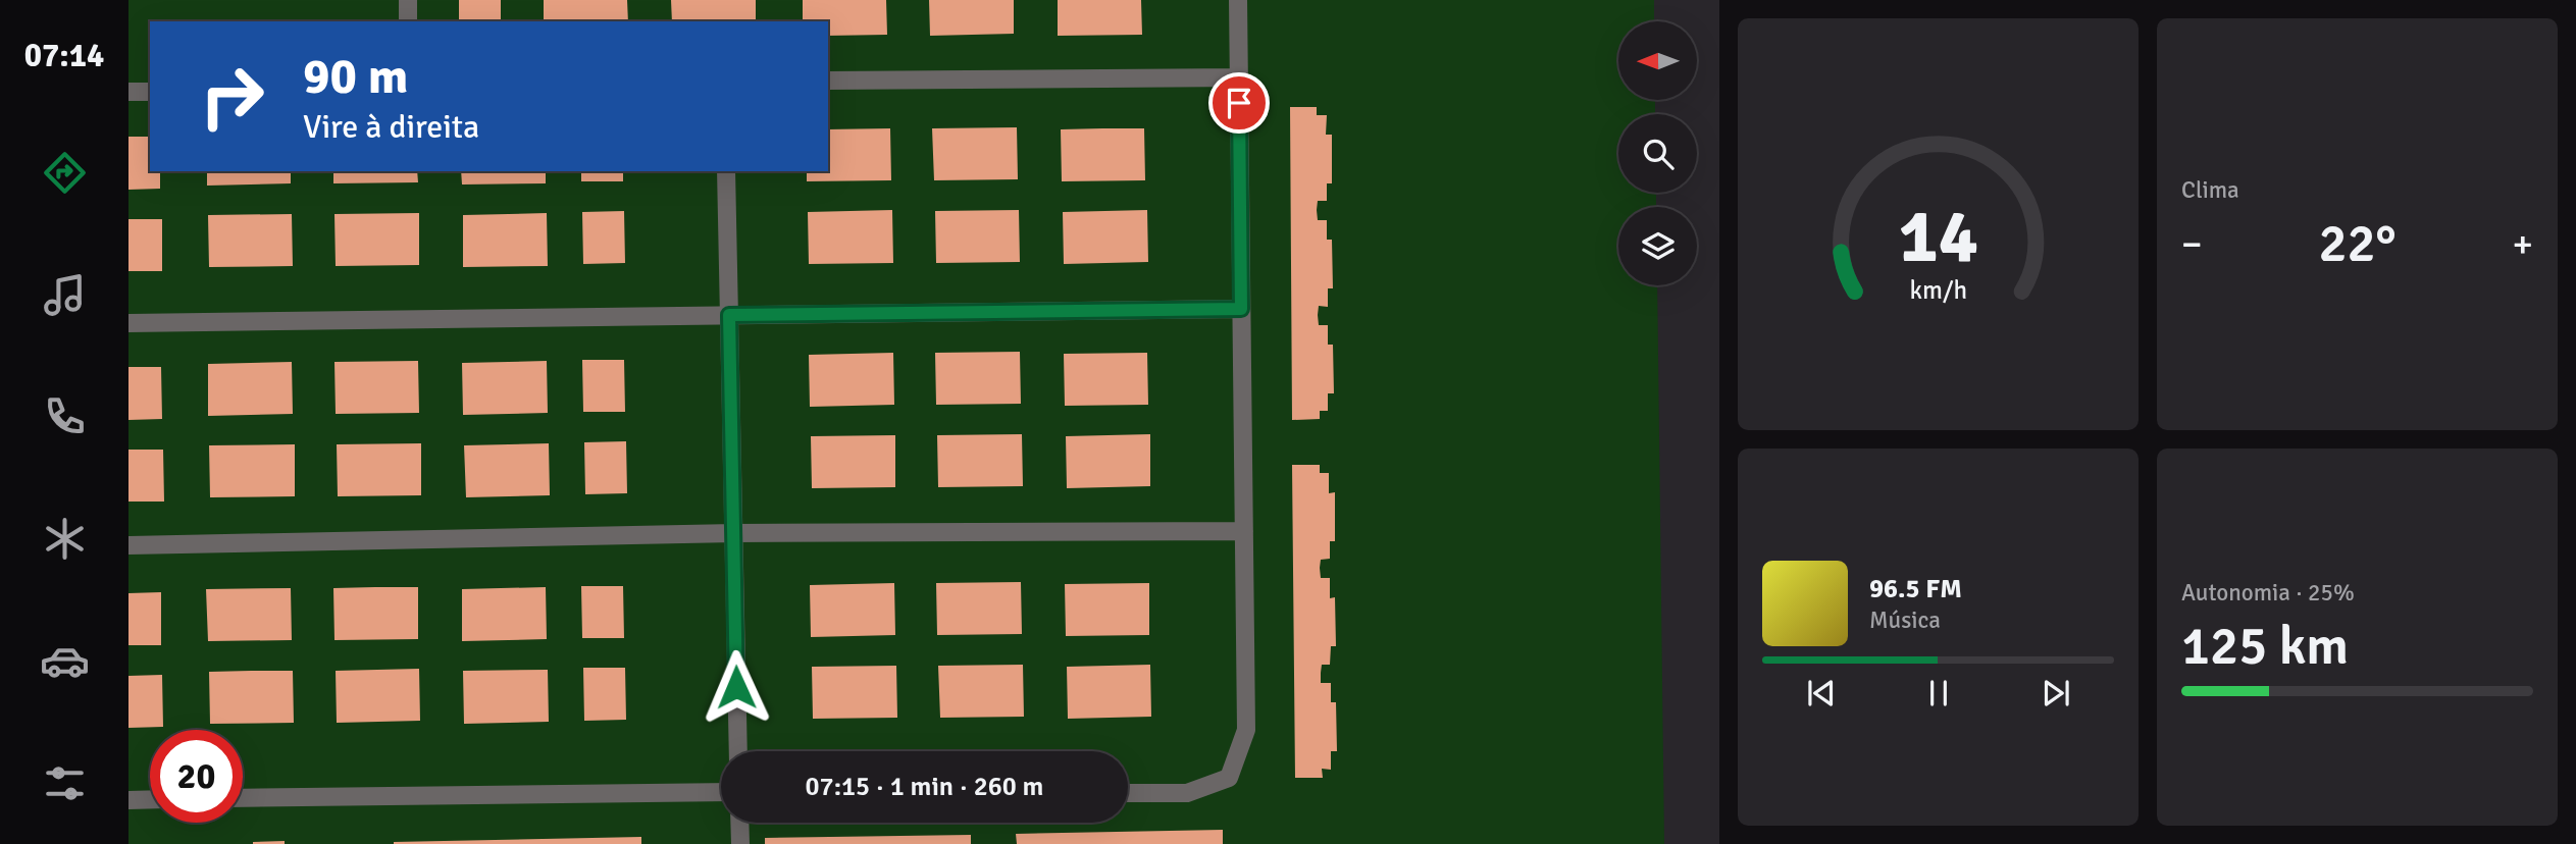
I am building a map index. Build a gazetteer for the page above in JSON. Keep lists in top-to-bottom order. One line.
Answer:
{"north":"left","page":{"tabs":"07:14","tile":["Clima",["Autonomia · 25%","125 km"]],"turn":["90 m","Vire à direita"],"heat":["−","22°","+"],"song":["96.5 FM","Música"],"limit":"20","trip":"07:15 · 1 min · 260 m","gauge":["14","km/h"]}}
